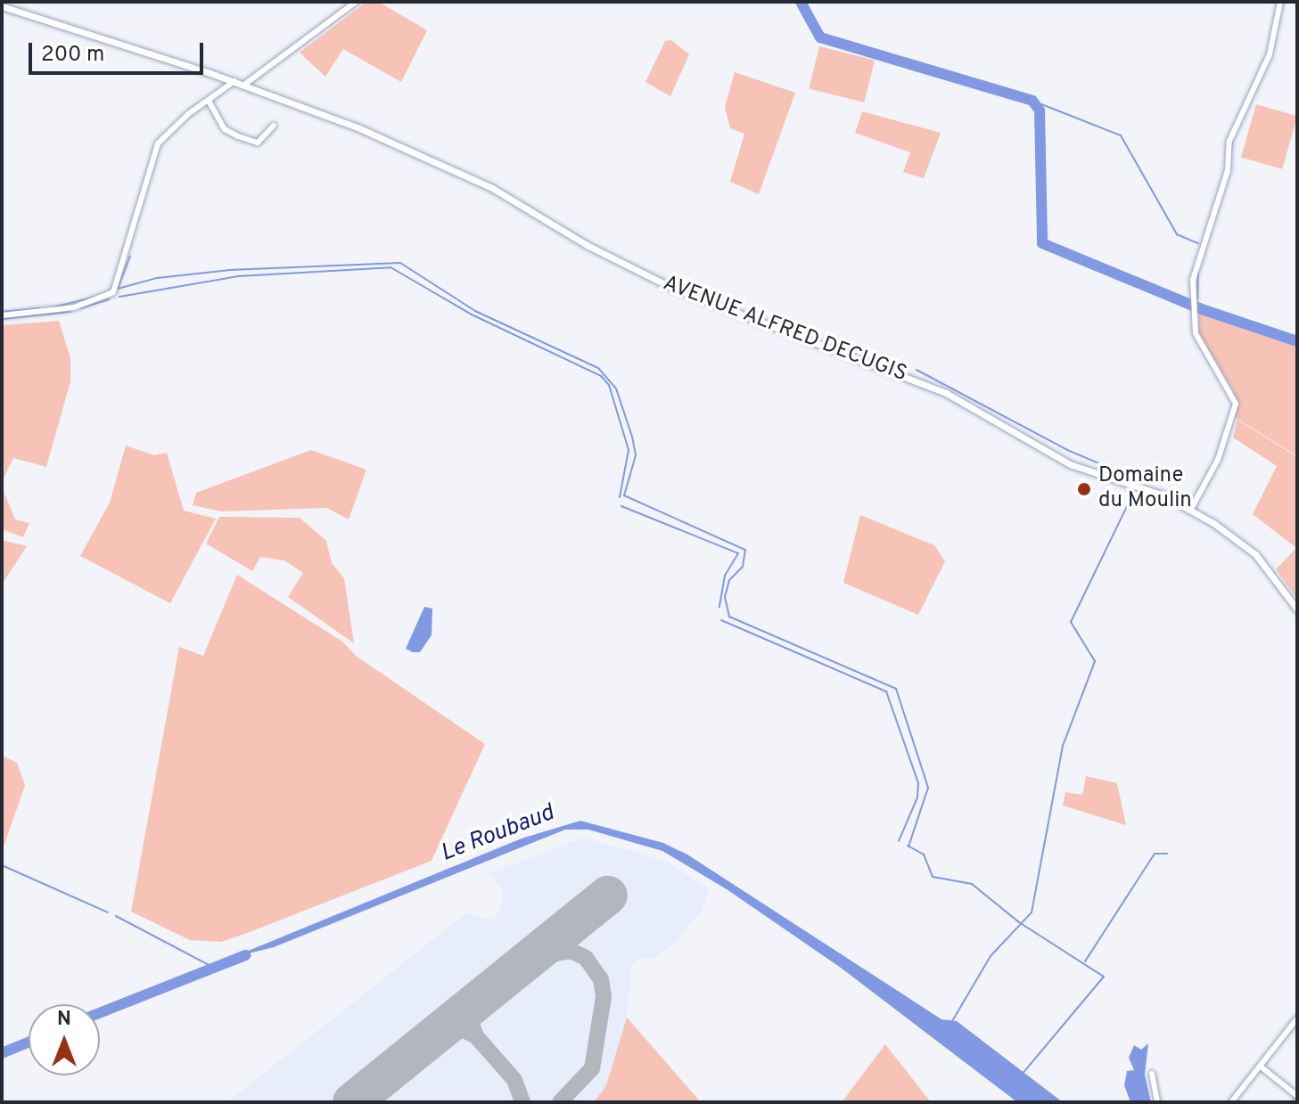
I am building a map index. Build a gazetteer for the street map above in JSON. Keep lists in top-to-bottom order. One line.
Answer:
{"streets":{"street":["AVENUE ALFRED DECUGIS"]},"water":["Le Roubaud"],"places":["Domaine du Moulin"],"scale_bar":"200 m","north":"top"}
